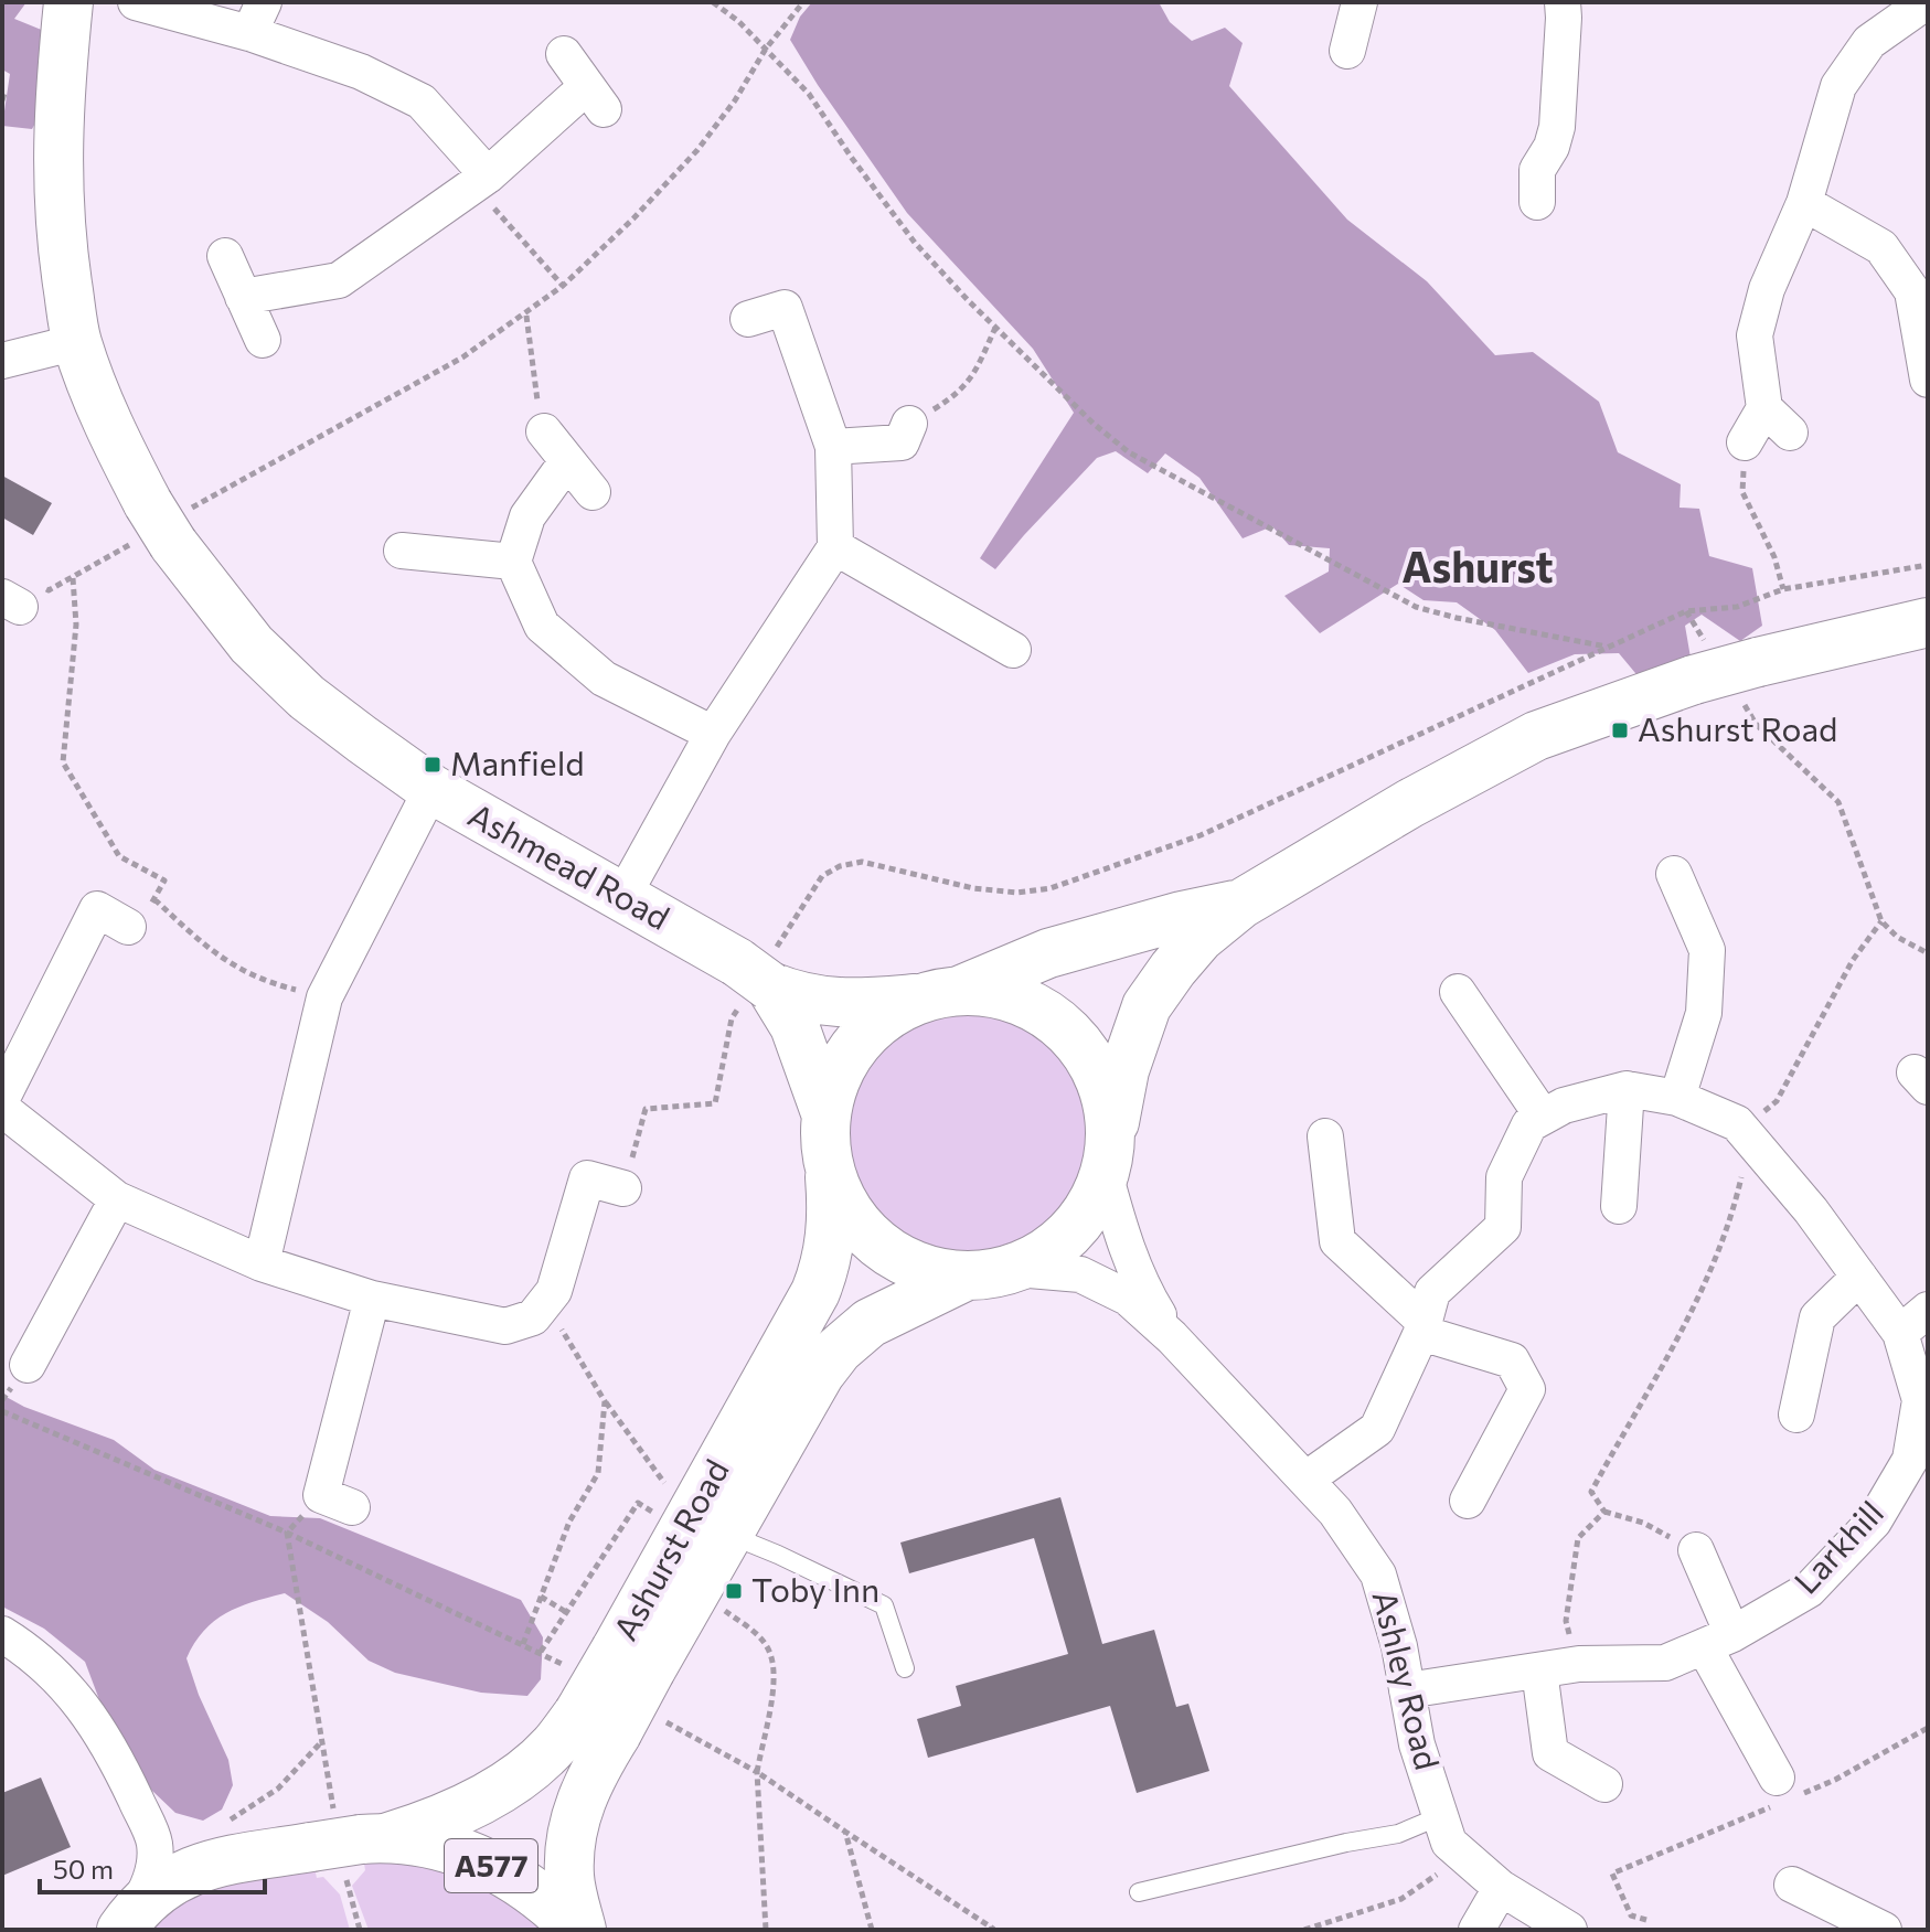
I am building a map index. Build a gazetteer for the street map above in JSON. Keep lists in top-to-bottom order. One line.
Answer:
{"streets":{"street":["Ashmead Road","Larkhill","Ashurst Road","Ashley Road","A577"]},"crossings":[["Ashmead Road","Ashurst Road"],["Ashmead Road","Ashley Road"],["Larkhill","Ashley Road"],["Ashurst Road","Ashley Road"],["Ashurst Road","A577"]],"districts":["Ashurst"],"places":{"transit":["Ashurst Road","Manfield","Toby Inn"]},"scale_bar":"50 m"}
